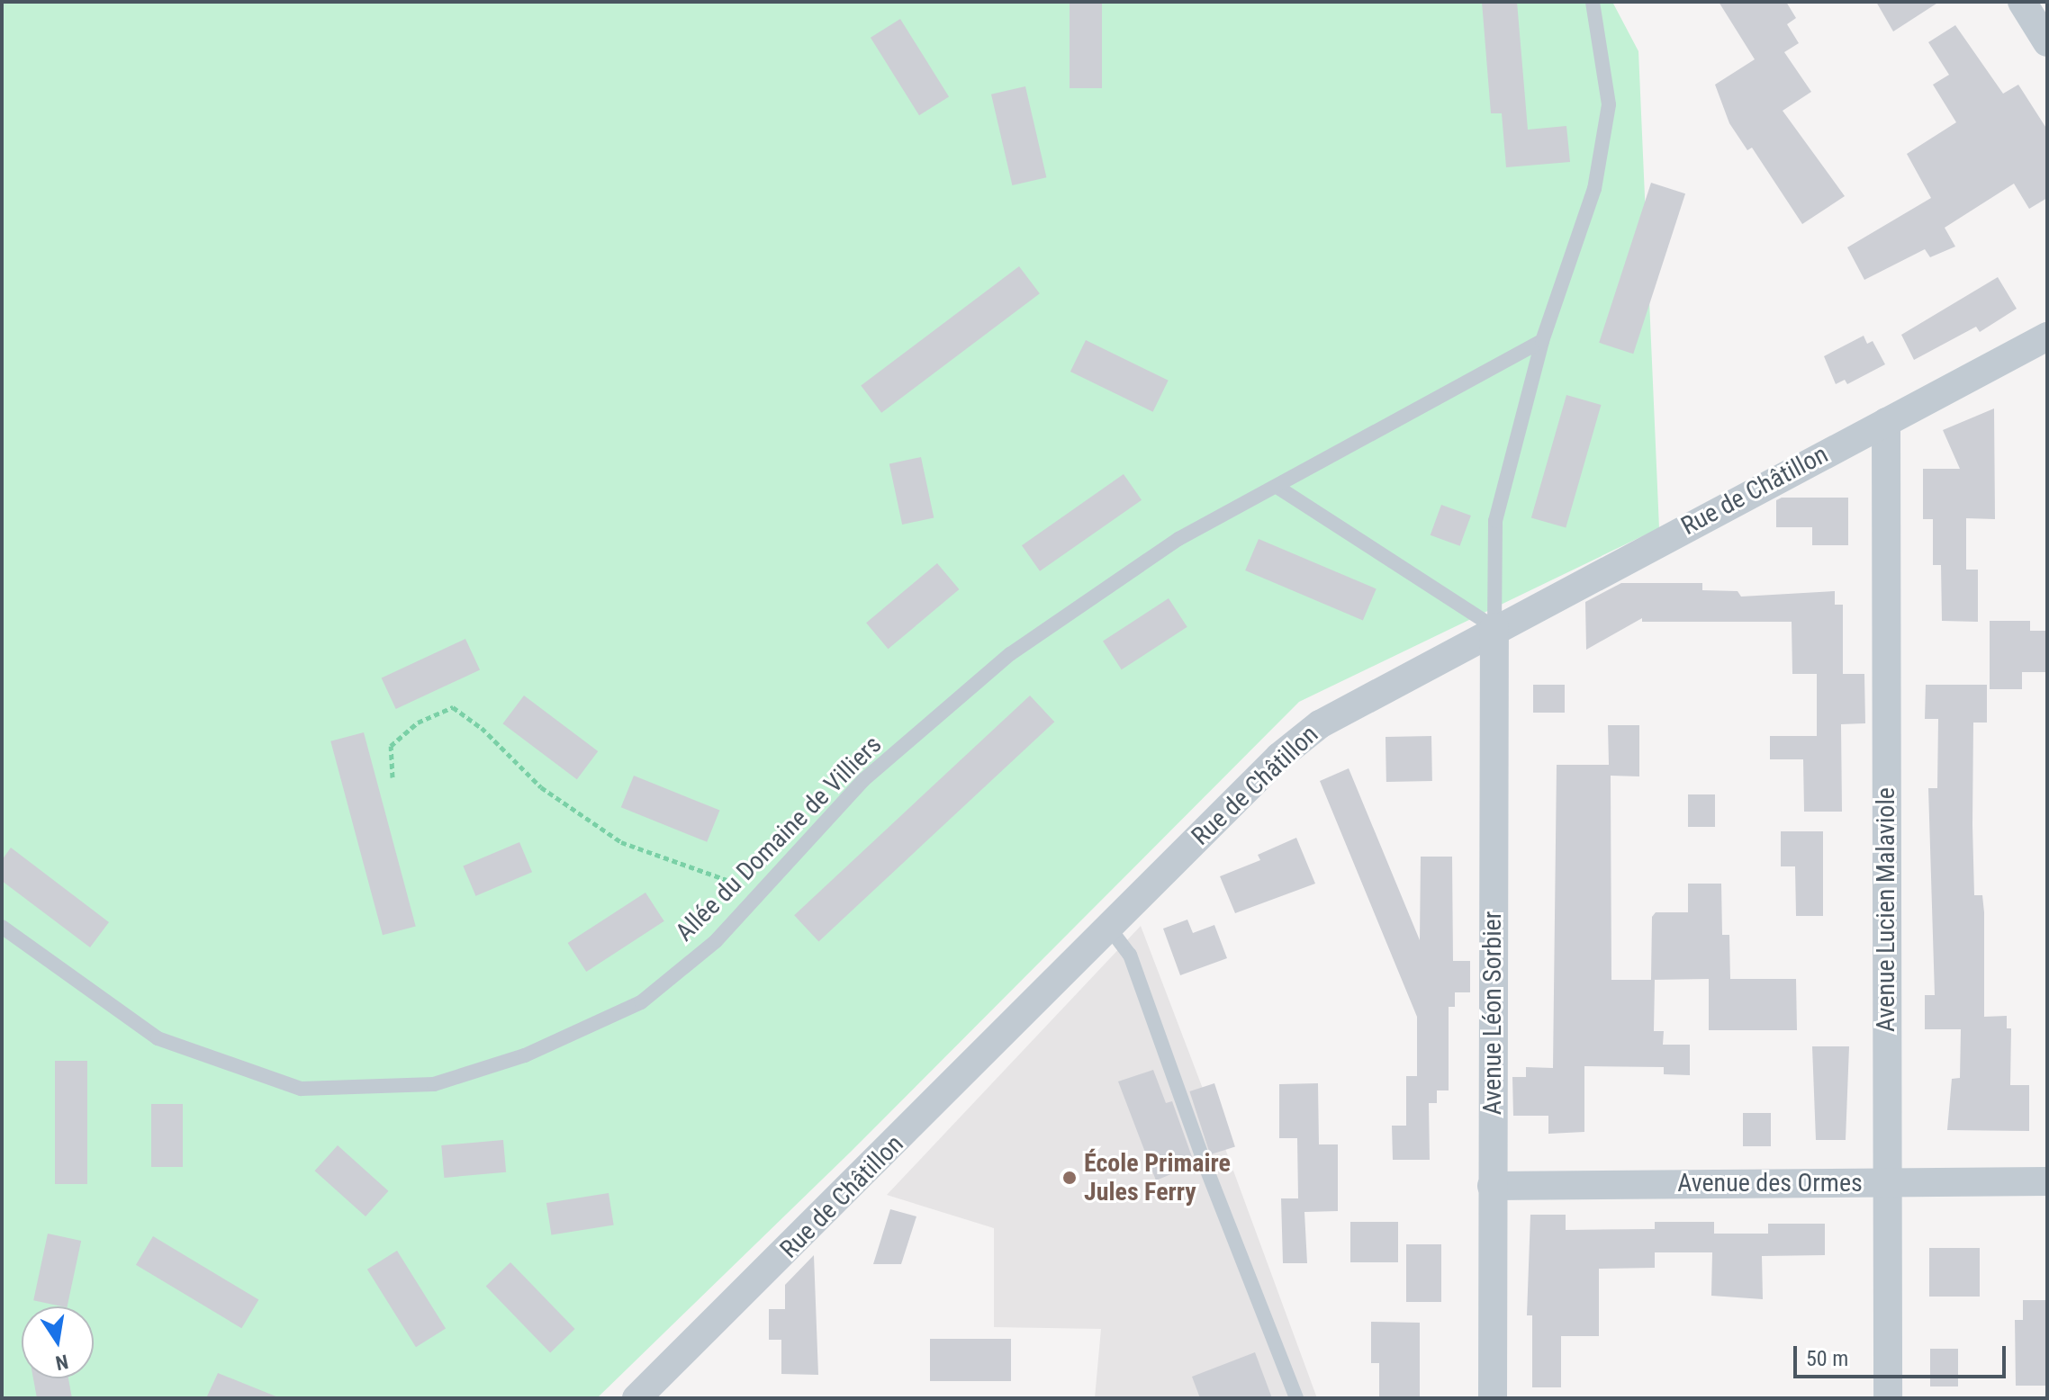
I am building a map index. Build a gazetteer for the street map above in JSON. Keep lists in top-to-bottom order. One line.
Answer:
{"streets":{"street":["Rue de Châtillon","Avenue Lucien Malaviole","Avenue Léon Sorbier","Avenue des Ormes"],"lane":["Allée du Domaine de Villiers"]},"crossings":[["Rue de Châtillon","Avenue Lucien Malaviole"],["Rue de Châtillon","Avenue Léon Sorbier"],["Avenue Lucien Malaviole","Avenue des Ormes"],["Avenue Léon Sorbier","Avenue des Ormes"]],"places":["École Primaire Jules Ferry"],"scale_bar":"50 m","north":"bottom"}
